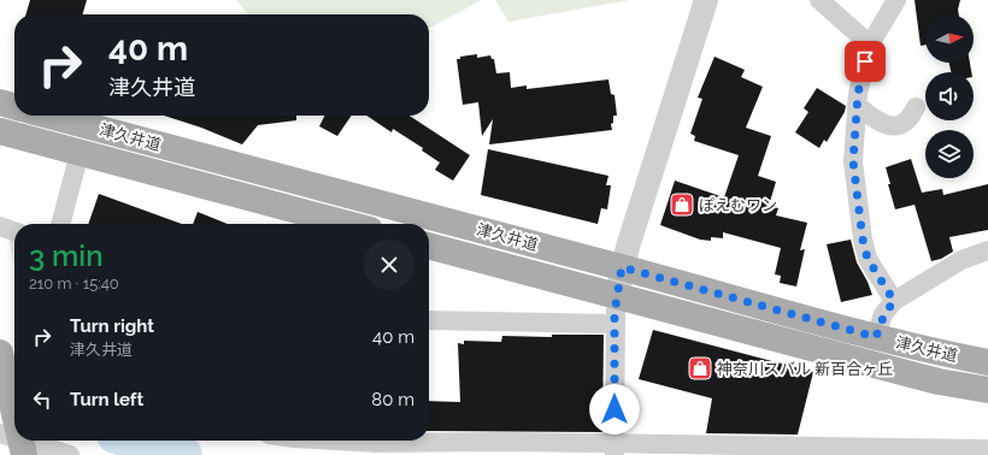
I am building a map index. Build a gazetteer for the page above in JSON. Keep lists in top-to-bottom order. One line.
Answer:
{"streets":{"main road":["津久井道"]},"places":{"shop":["ぽえむワン","神奈川スバル 新百合ヶ丘"]},"north":"right","page":{"turn":["40 m","津久井道"],"heading":["3 min","210 m · 15:40"],"list":[{"name":"Turn right","note":"津久井道","value":"40 m"},{"name":"Turn left","value":"80 m"}]}}
